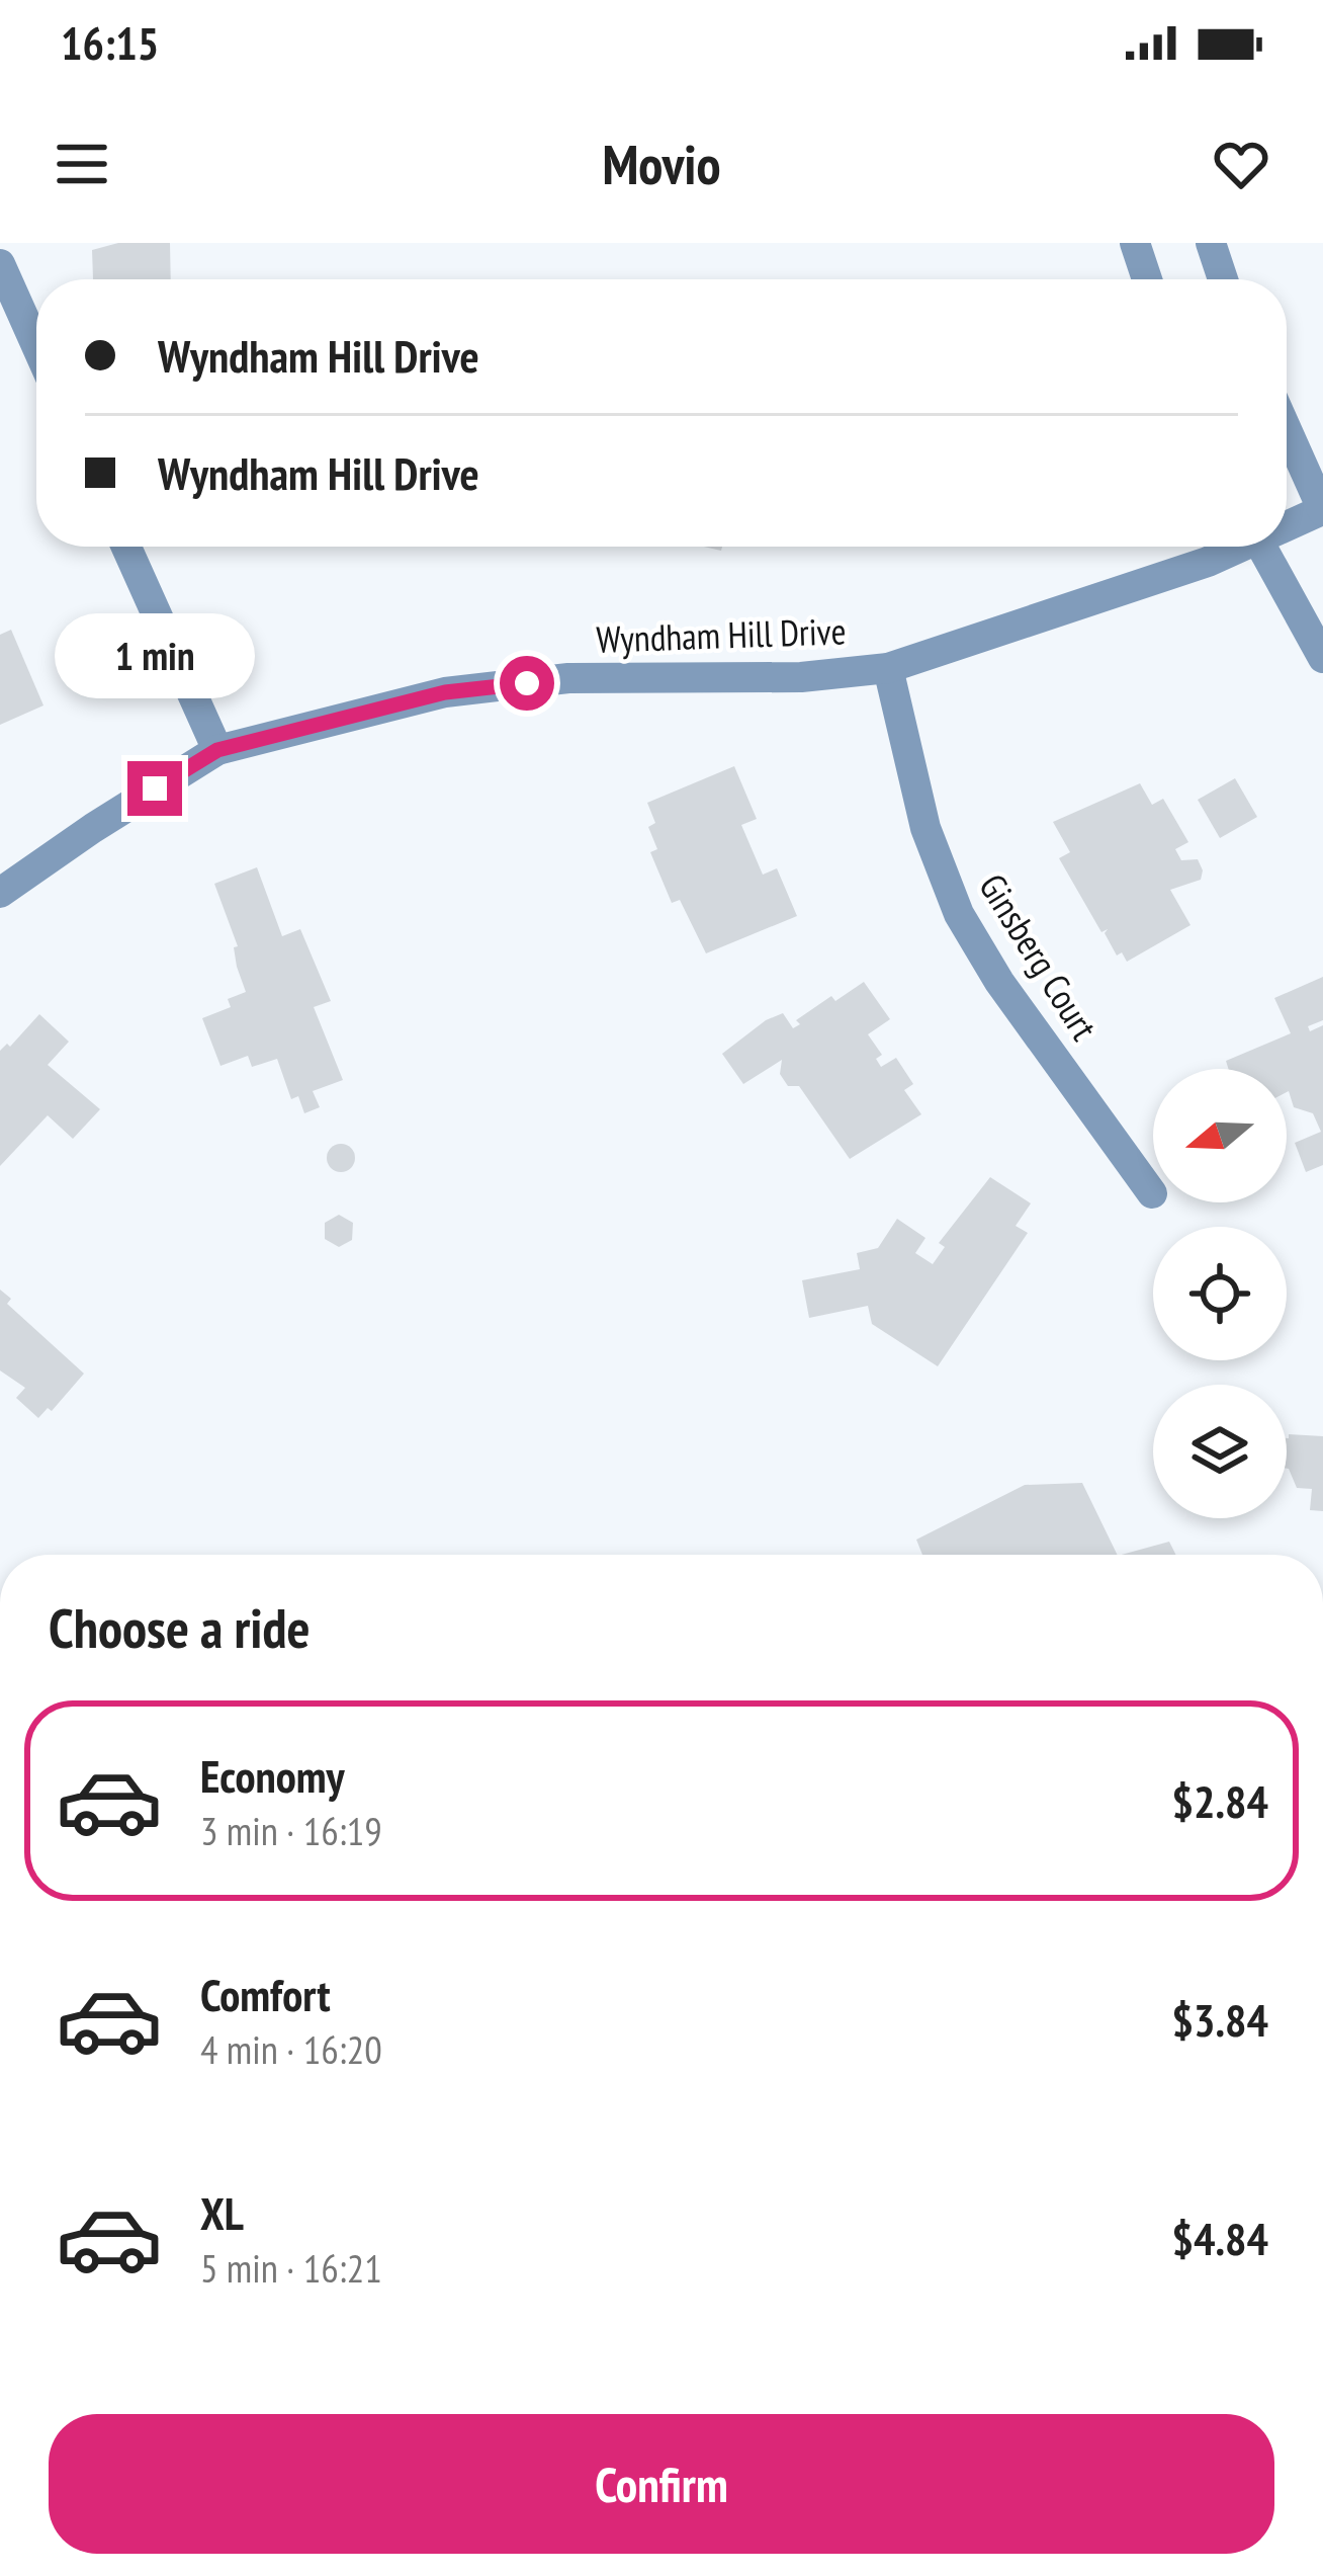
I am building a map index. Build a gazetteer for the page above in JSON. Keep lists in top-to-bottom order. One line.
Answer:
{"streets":{"street":["Wyndham Hill Drive","Ginsberg Court"]},"crossings":[["Wyndham Hill Drive","Ginsberg Court"]],"north":"left","page":{"status":"16:15","header":"Movio","banner":["Wyndham Hill Drive","Wyndham Hill Drive"],"bubble":"1 min","heading":"Choose a ride","list":[{"name":"Economy","note":"3 min · 16:19","value":"$2.84"},{"name":"Comfort","note":"4 min · 16:20","value":"$3.84"},{"name":"XL","note":"5 min · 16:21","value":"$4.84"}],"buttons":"Confirm"}}
